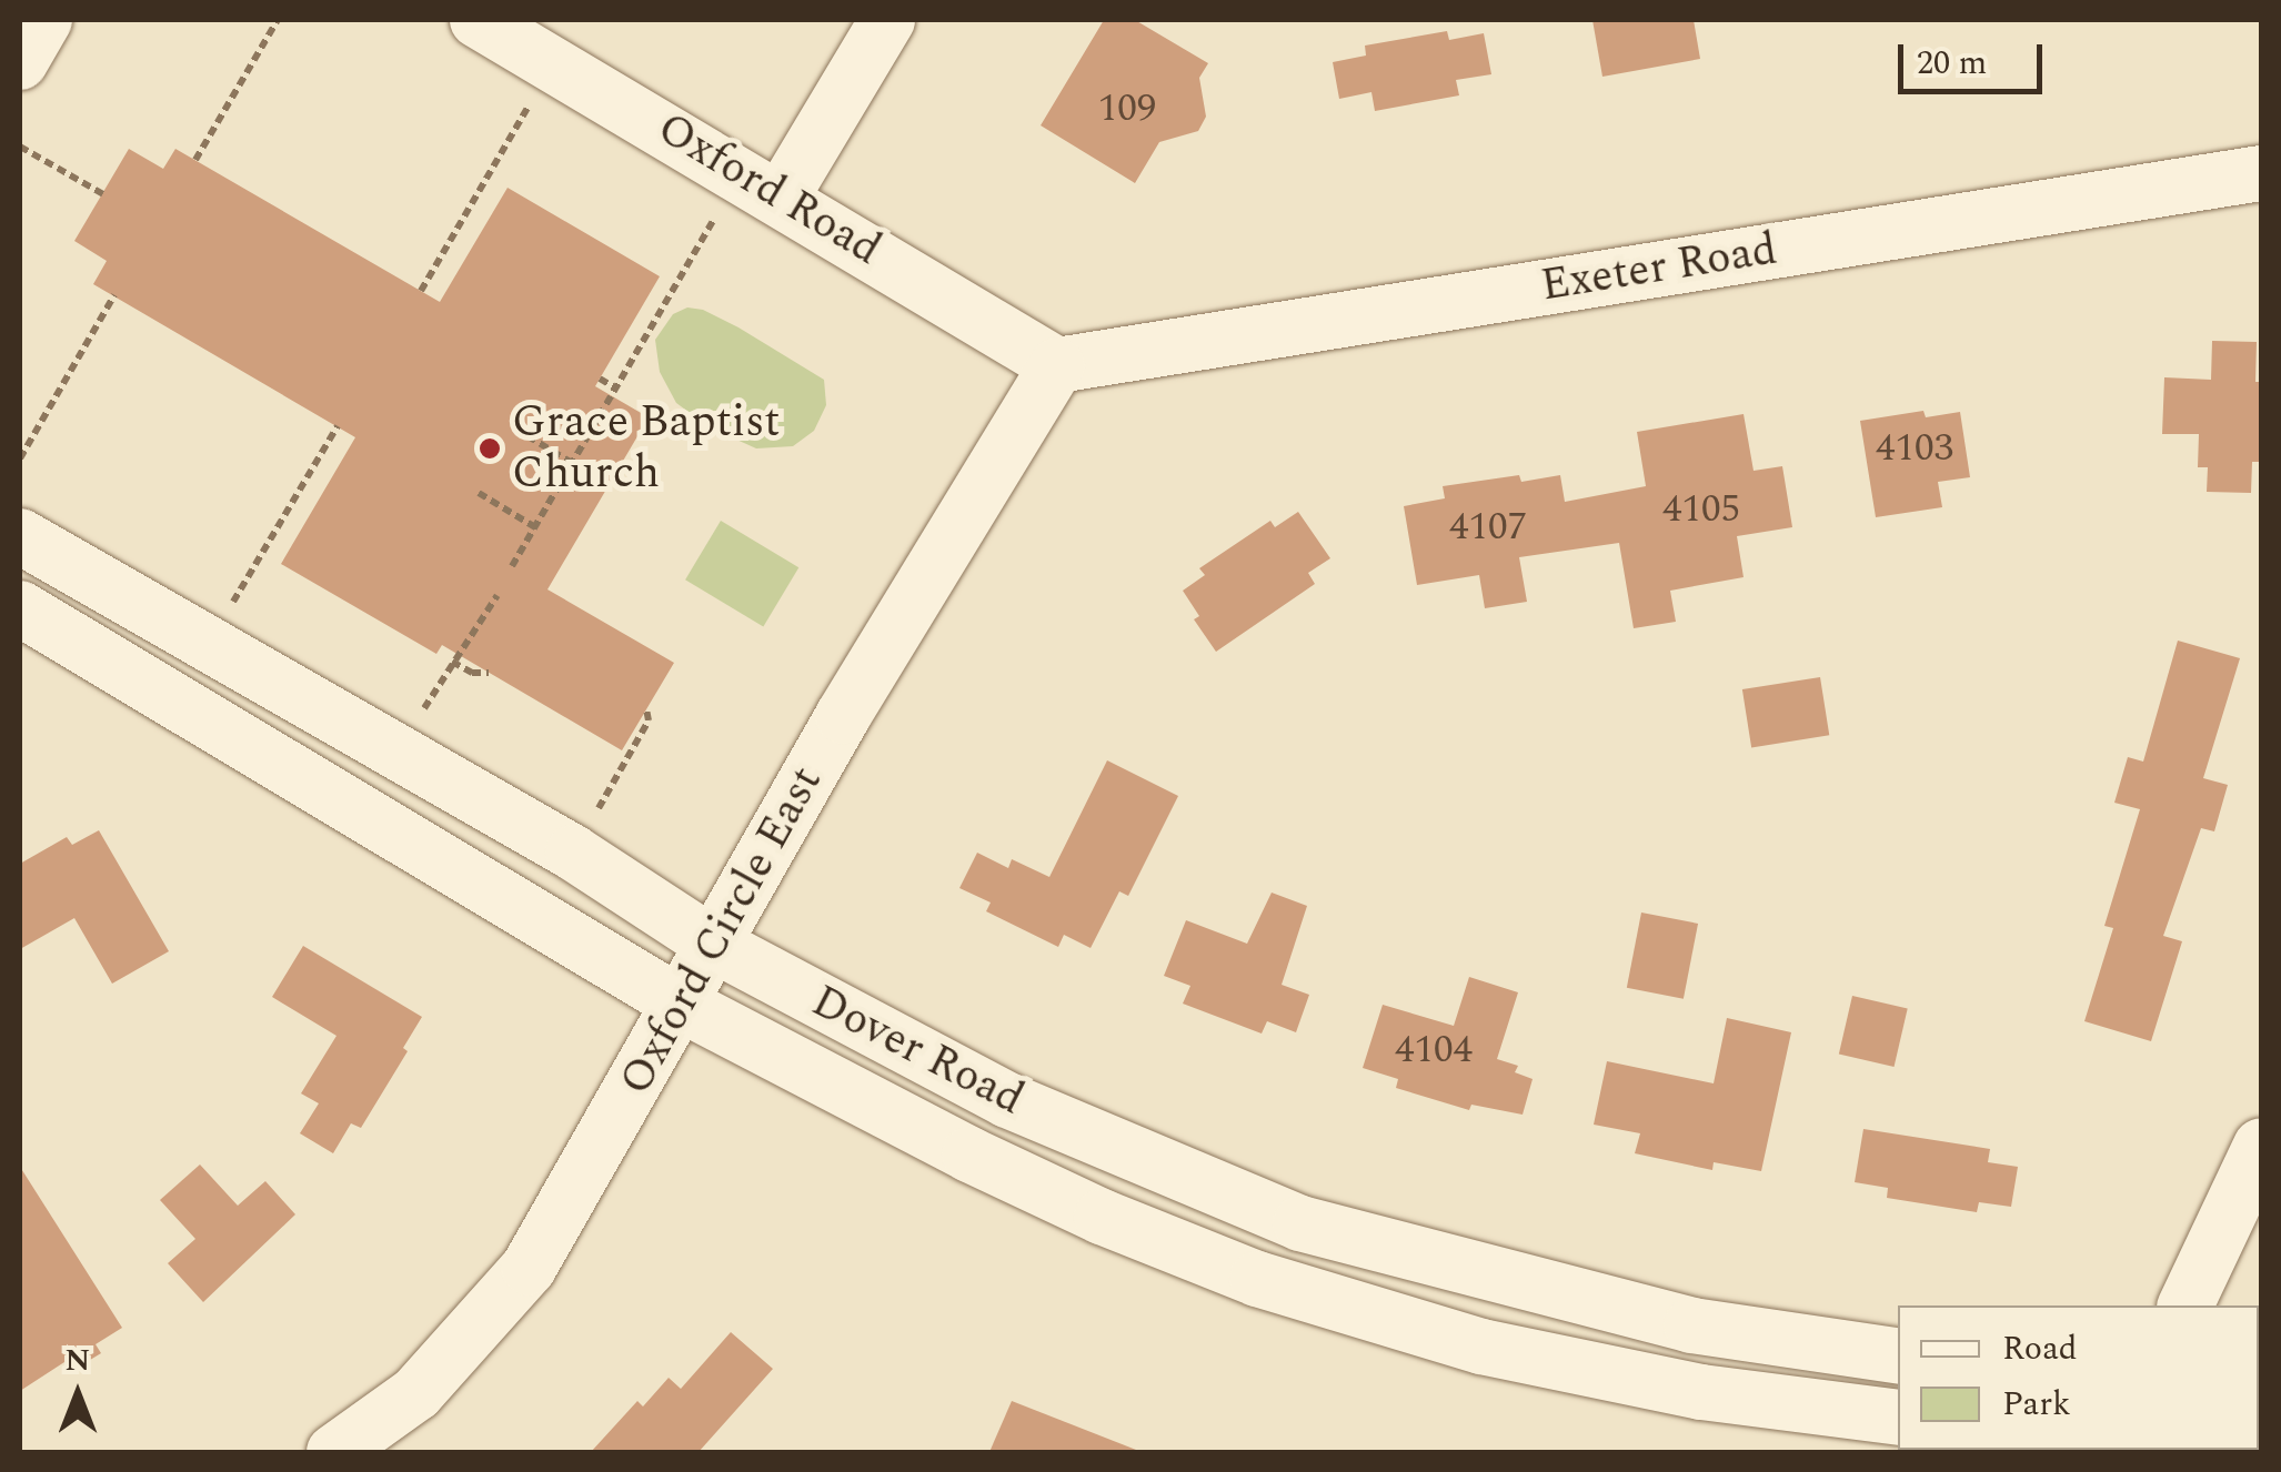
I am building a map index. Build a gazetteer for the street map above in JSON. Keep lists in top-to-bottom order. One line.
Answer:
{"streets":{"street":["Oxford Road","Exeter Road","Oxford Circle East","Dover Road"]},"crossings":[["Oxford Road","Exeter Road"],["Oxford Road","Oxford Circle East"],["Exeter Road","Oxford Circle East"],["Oxford Circle East","Dover Road"]],"places":["Grace Baptist Church"],"house_numbers":["109","4103","4105","4107","4104"],"legend":["Road","Park"],"scale_bar":"20 m","north":"top"}
